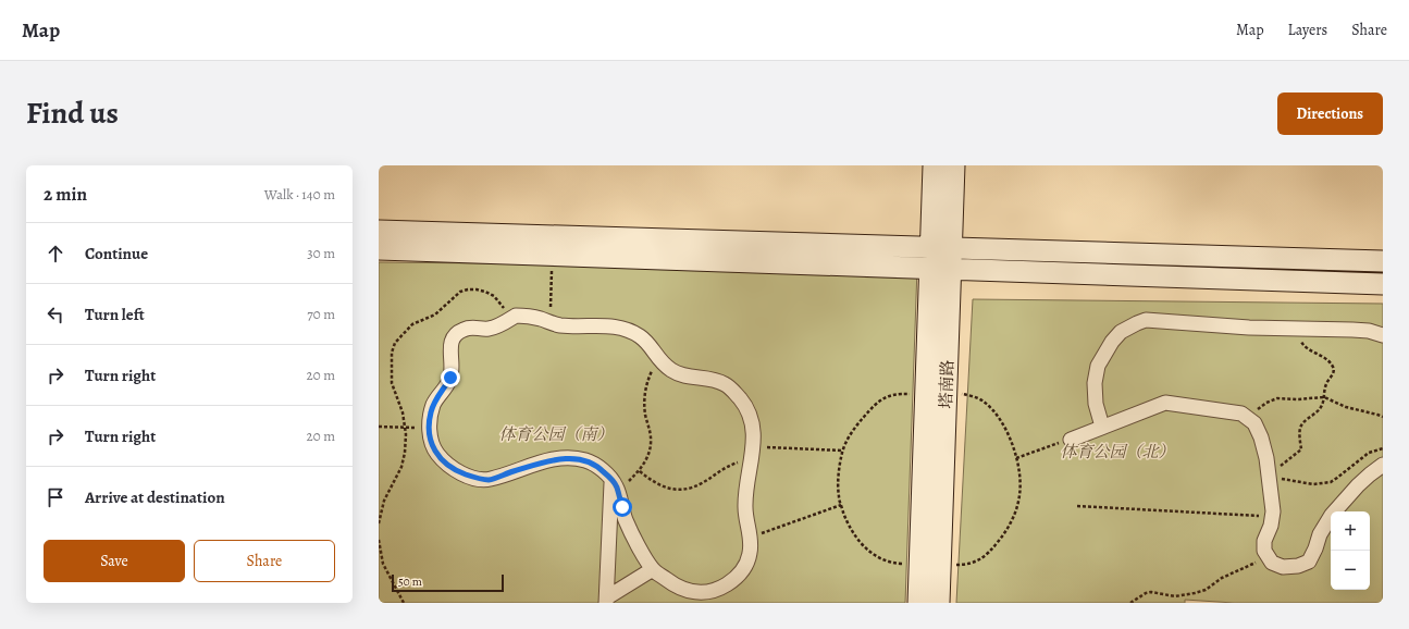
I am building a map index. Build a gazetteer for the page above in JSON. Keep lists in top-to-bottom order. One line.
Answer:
{"streets":{"main road":["塔南路"]},"parks":["体育公园（南）","体育公园（北）"],"scale_bar":"50 m","page":{"header":"Map","nav":["Map","Layers","Share"],"title":"Find us","buttons":["Directions",["Save","Share"]],"heading":["2 min","Walk · 140 m"],"list":[["Continue","30 m"],["Turn left","70 m"],["Turn right","20 m"],["Turn right","20 m"],"Arrive at destination"],"map_buttons":["+","−"],"scale":"50 m"}}
